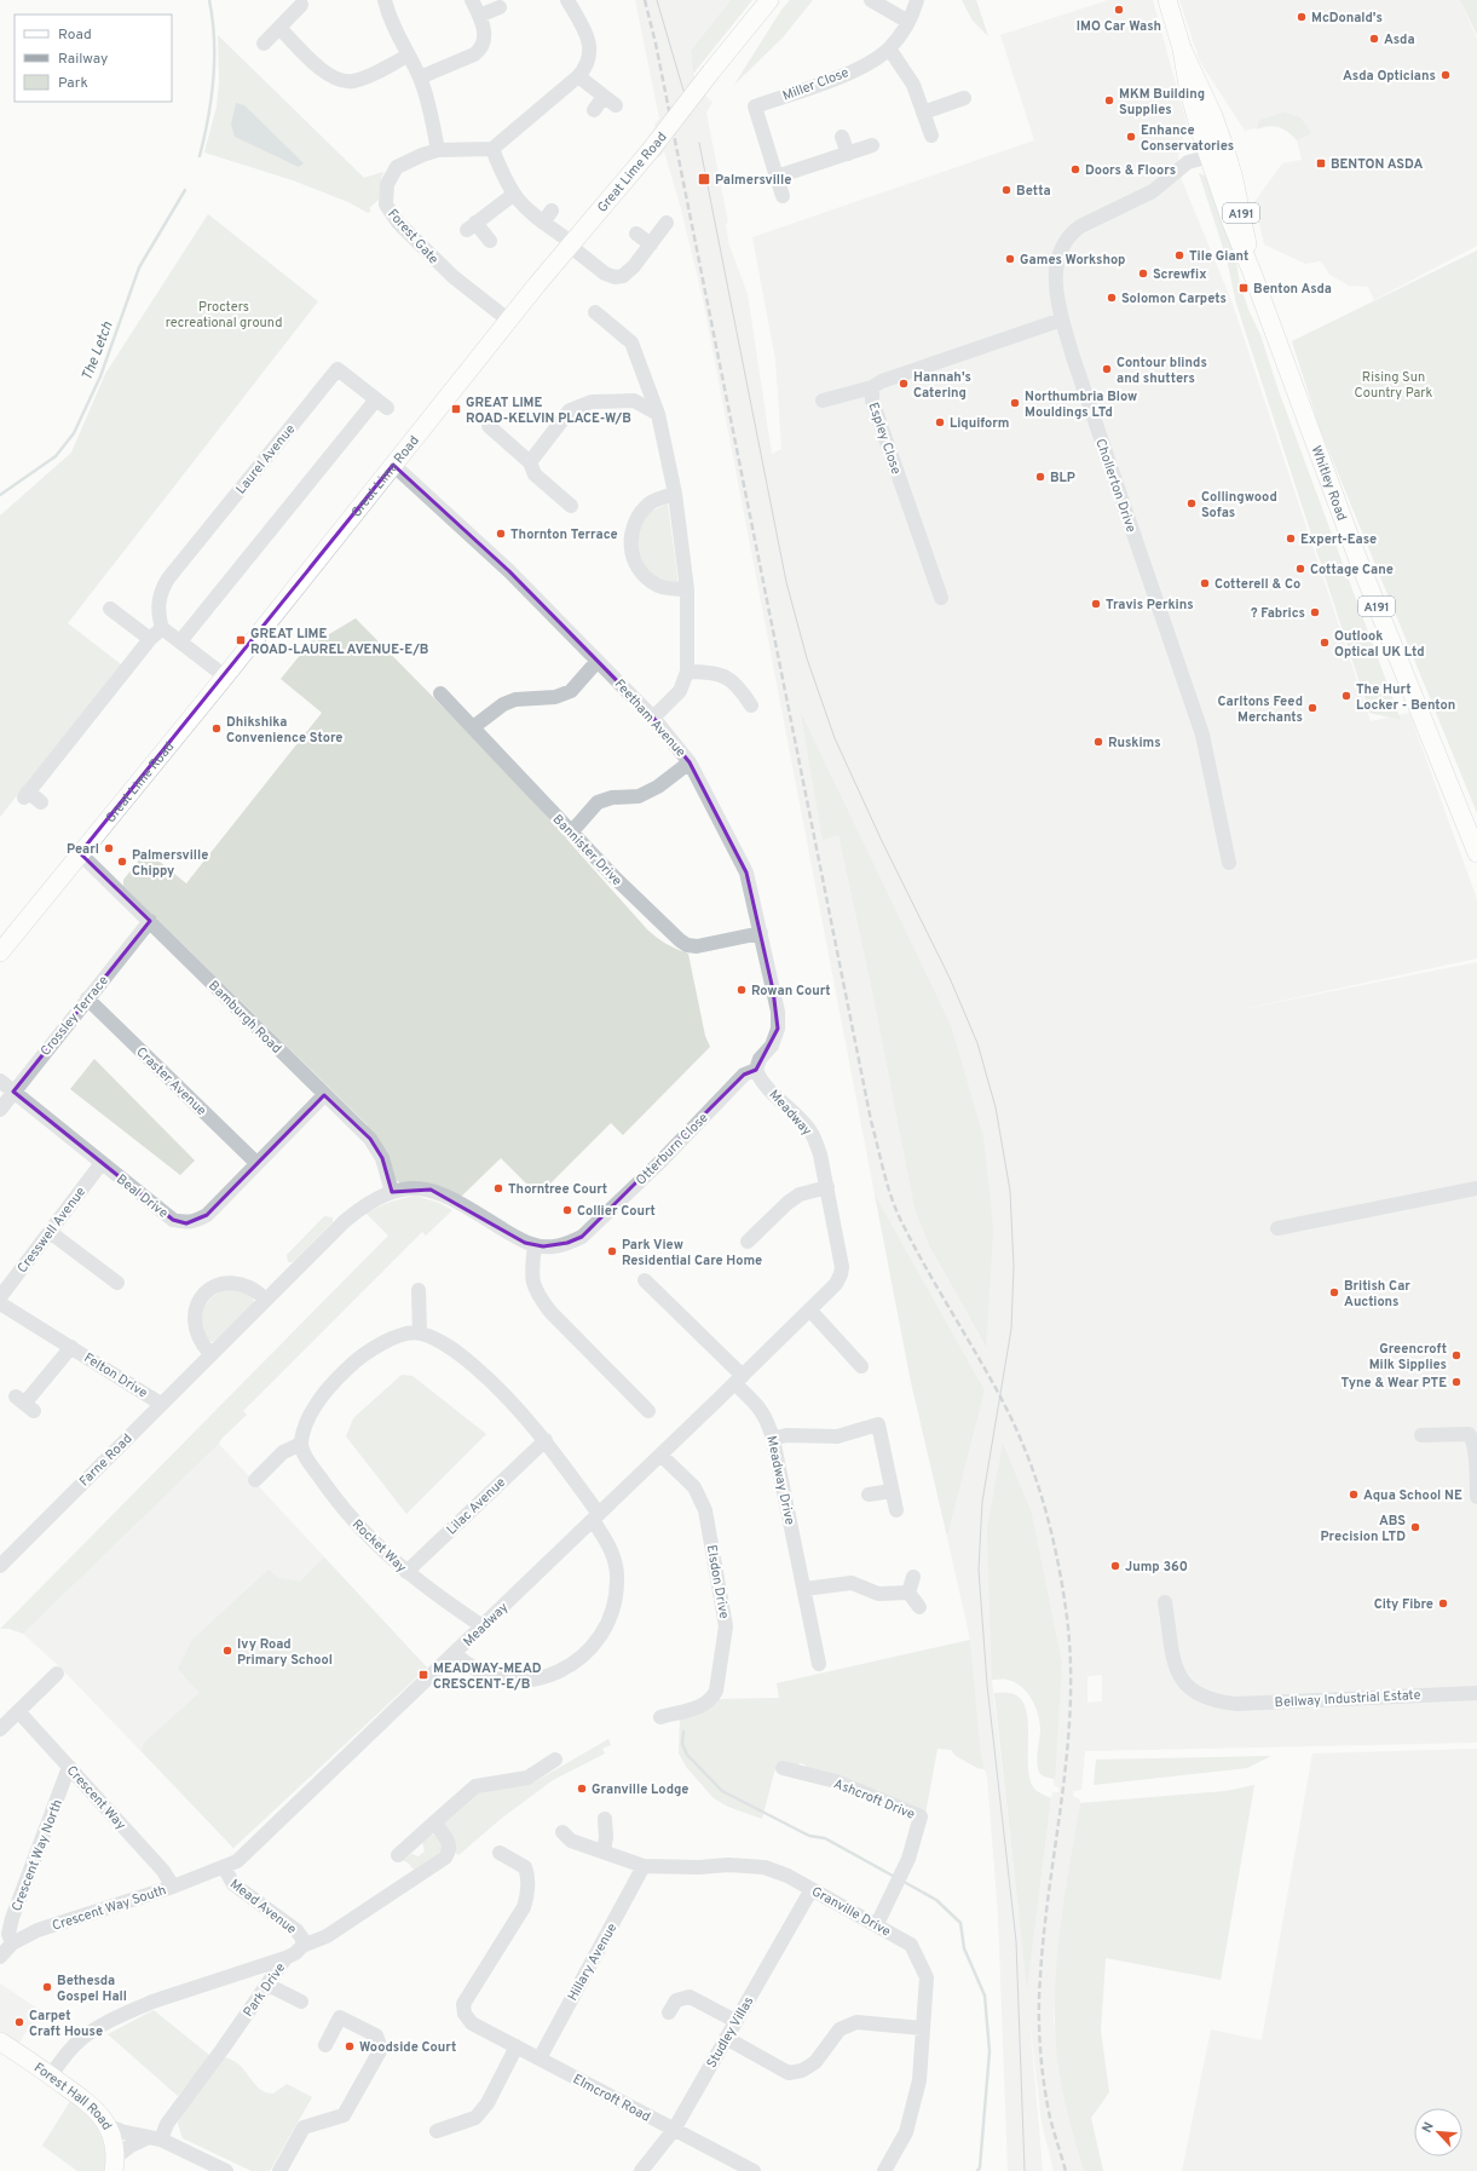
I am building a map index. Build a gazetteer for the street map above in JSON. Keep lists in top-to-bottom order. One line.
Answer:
{"streets":{"main road":["Great Lime Road","A191","Whitley Road","Forest Hall Road"],"street":["Miller Close","Forest Gate","Espley Close","Laurel Avenue","Chollerton Drive","Feetham Avenue","Bannister Drive","Crossley Terrace","Bamburgh Road","Craster Avenue","Meadway","Otterburn Close","Beal Drive","Cresswell Avenue","Felton Drive","Farne Road","Meadway Drive","Lilac Avenue","Rocket Way","Elsdon Drive","Bellway Industrial Estate","Crescent Way","Ashcroft Drive","Crescent Way North","Mead Avenue","Crescent Way South","Granville Drive","Hillary Avenue","Park Drive","Studley Villas","Elmcroft Road"]},"crossings":[["Great Lime Road","Forest Gate"],["Great Lime Road","Feetham Avenue"],["Great Lime Road","Bamburgh Road"],["Espley Close","Chollerton Drive"],["Whitley Road","Chollerton Drive"],["Feetham Avenue","Bannister Drive"],["Feetham Avenue","Meadway"],["Feetham Avenue","Otterburn Close"],["Crossley Terrace","Bamburgh Road"],["Crossley Terrace","Craster Avenue"],["Crossley Terrace","Beal Drive"],["Bamburgh Road","Otterburn Close"],["Bamburgh Road","Beal Drive"],["Bamburgh Road","Farne Road"],["Craster Avenue","Beal Drive"],["Meadway","Otterburn Close"],["Meadway","Meadway Drive"],["Meadway","Rocket Way"],["Meadway","Elsdon Drive"],["Meadway","Mead Avenue"],["Meadway","Crescent Way South"],["Otterburn Close","Farne Road"],["Beal Drive","Cresswell Avenue"],["Felton Drive","Farne Road"],["Lilac Avenue","Rocket Way"],["Crescent Way","Crescent Way North"],["Crescent Way","Crescent Way South"],["Ashcroft Drive","Granville Drive"],["Crescent Way North","Crescent Way South"],["Mead Avenue","Crescent Way South"],["Mead Avenue","Park Drive"],["Granville Drive","Hillary Avenue"],["Granville Drive","Studley Villas"],["Hillary Avenue","Elmcroft Road"],["Studley Villas","Elmcroft Road"]],"water":["The Letch"],"parks":["Procters recreational ground","Rising Sun Country Park"],"places":{"other":["IMO Car Wash","McDonald's","Asda","Asda Opticians","MKM Building Supplies","Enhance Conservatories","Doors & Floors","Betta","Tile Giant","Games Workshop","Screwfix","Solomon Carpets","Contour blinds and shutters","Hannah's Catering","Northumbria Blow Mouldings LTd","Liquiform","BLP","Collingwood Sofas","Thornton Terrace","Expert-Ease","Cottage Cane","Cotterell & Co","Travis Perkins","? Fabrics","Outlook Optical UK Ltd","The Hurt Locker - Benton","Carltons Feed Merchants","Dhikshika Convenience Store","Ruskims","Pearl","Palmersville Chippy","Rowan Court","Thorntree Court","Collier Court","Park View Residential Care Home","British Car Auctions","Greencroft Milk Sipplies","Tyne & Wear PTE","Aqua School NE","ABS Precision LTD","Jump 360","City Fibre","Ivy Road Primary School","Granville Lodge","Bethesda Gospel Hall","Carpet Craft House","Woodside Court"],"transit":["BENTON ASDA","Palmersville","Benton Asda","GREAT LIME ROAD-KELVIN PLACE-W/B","GREAT LIME ROAD-LAUREL AVENUE-E/B","MEADWAY-MEAD CRESCENT-E/B"]},"legend":["Road","Railway","Park"],"north":"top left"}
